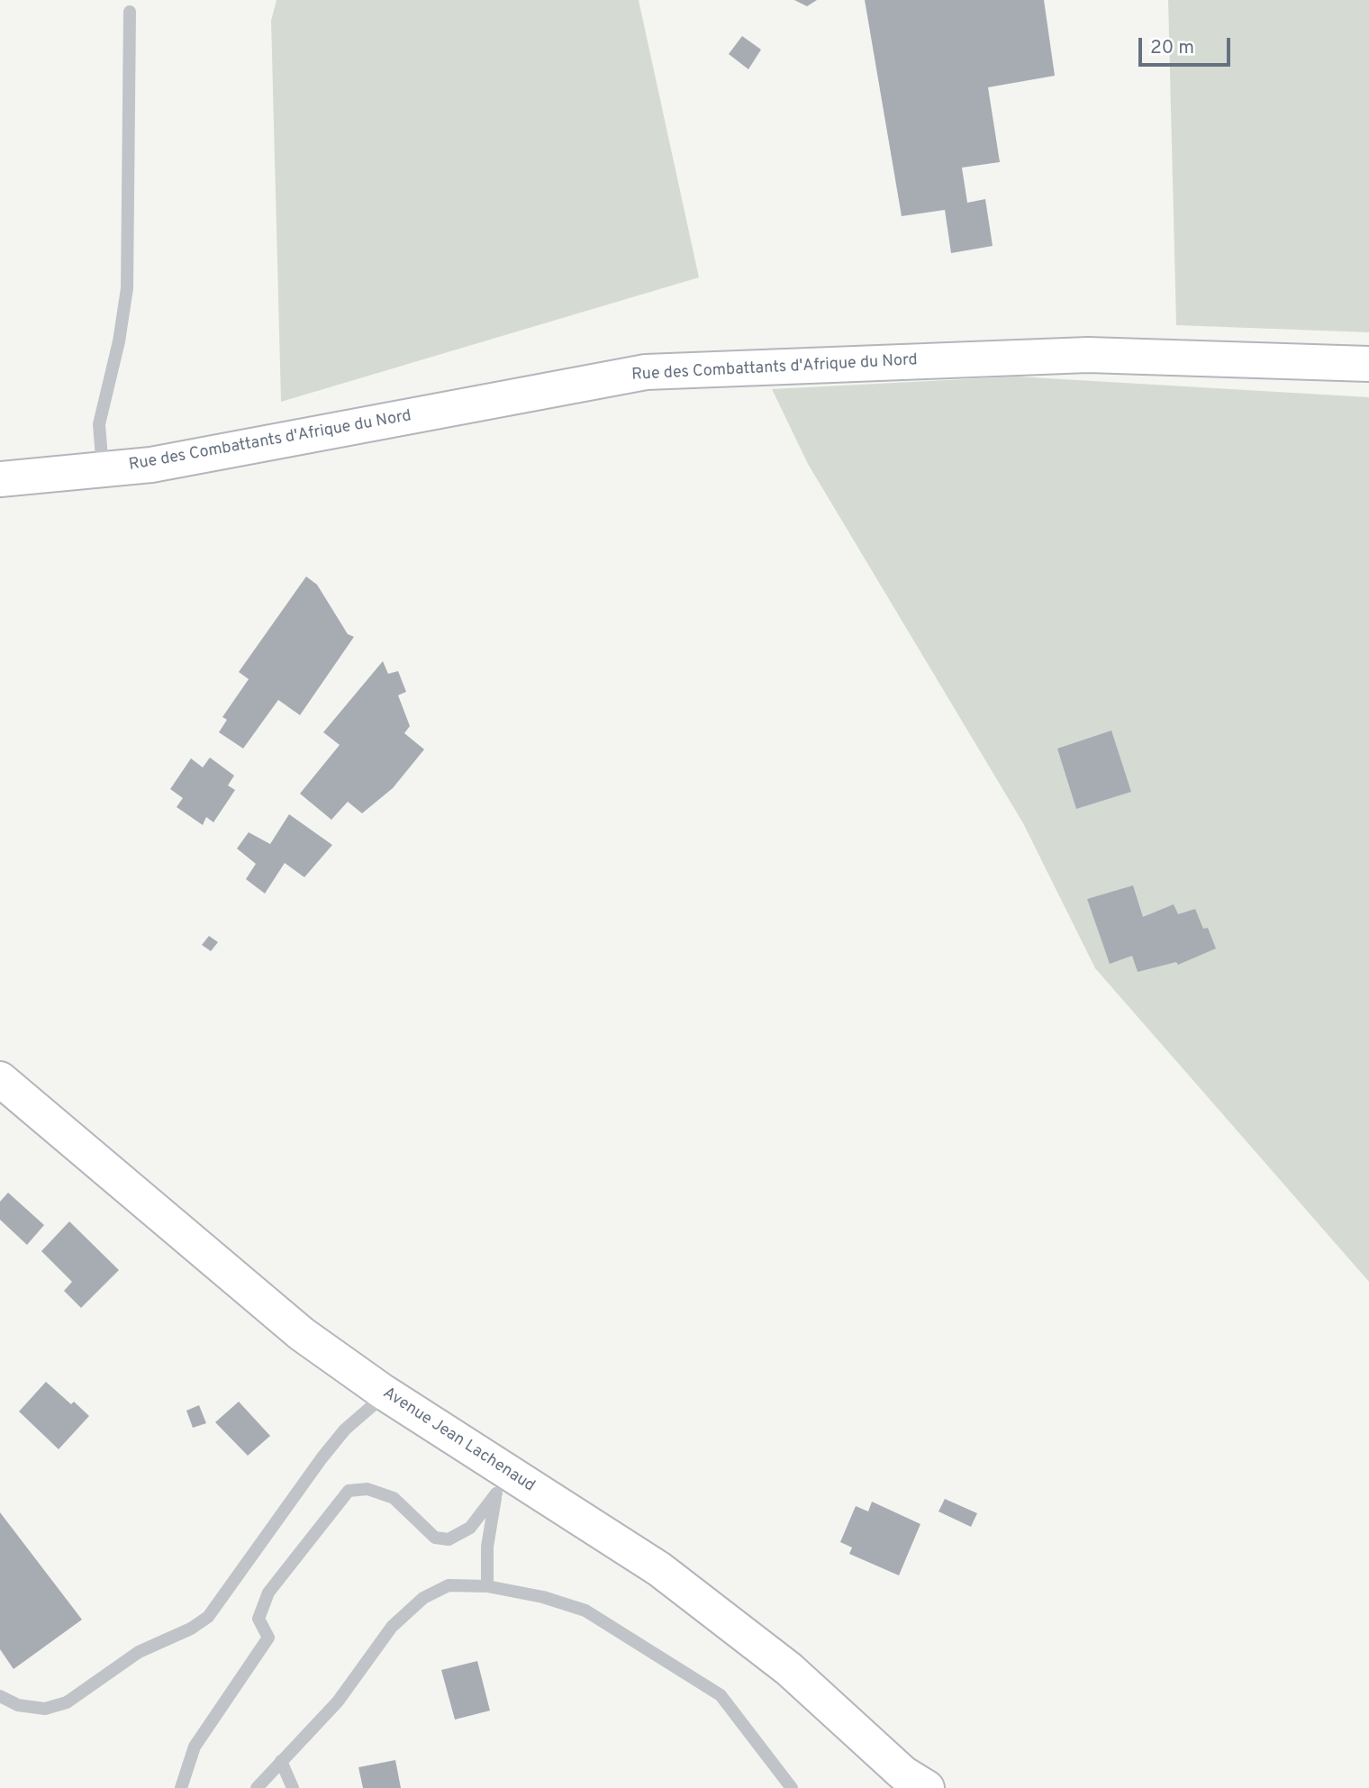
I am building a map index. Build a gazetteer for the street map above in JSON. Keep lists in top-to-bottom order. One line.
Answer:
{"streets":{"main road":["Rue des Combattants d'Afrique du Nord","Avenue Jean Lachenaud"]},"scale_bar":"20 m"}
